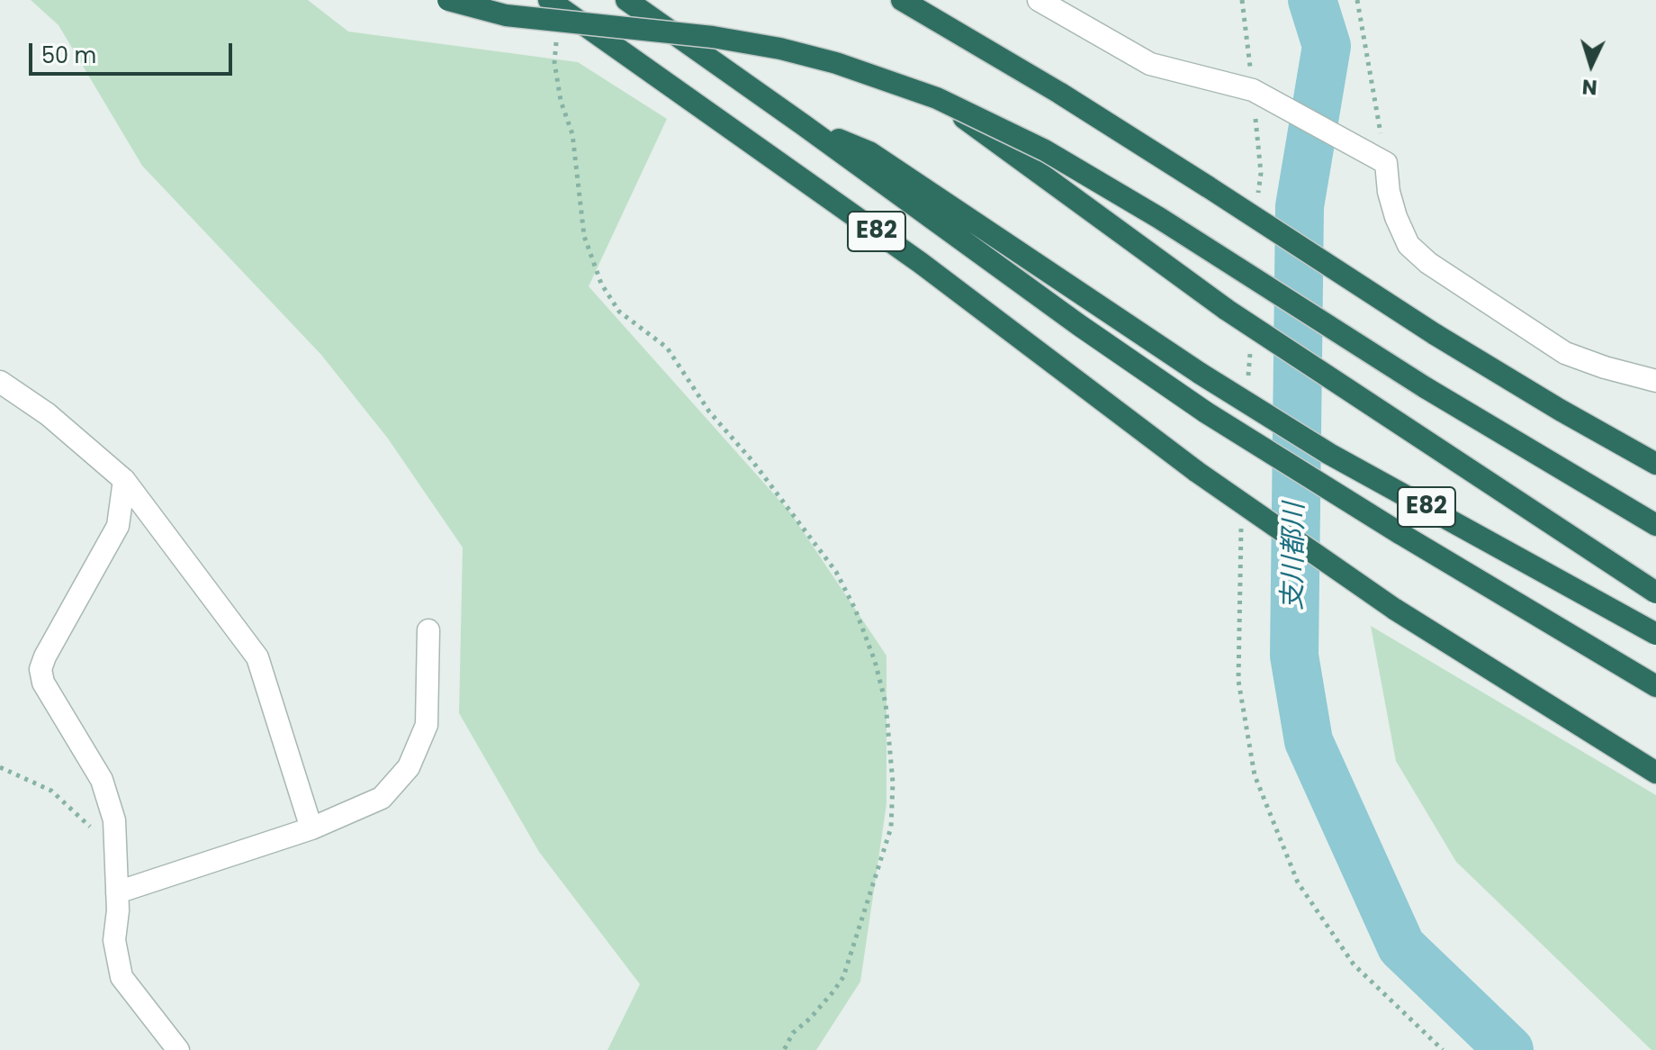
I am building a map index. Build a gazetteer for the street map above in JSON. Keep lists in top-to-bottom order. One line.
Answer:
{"streets":{"highway":["E82"]},"water":["支川都川"],"scale_bar":"50 m","north":"bottom"}
